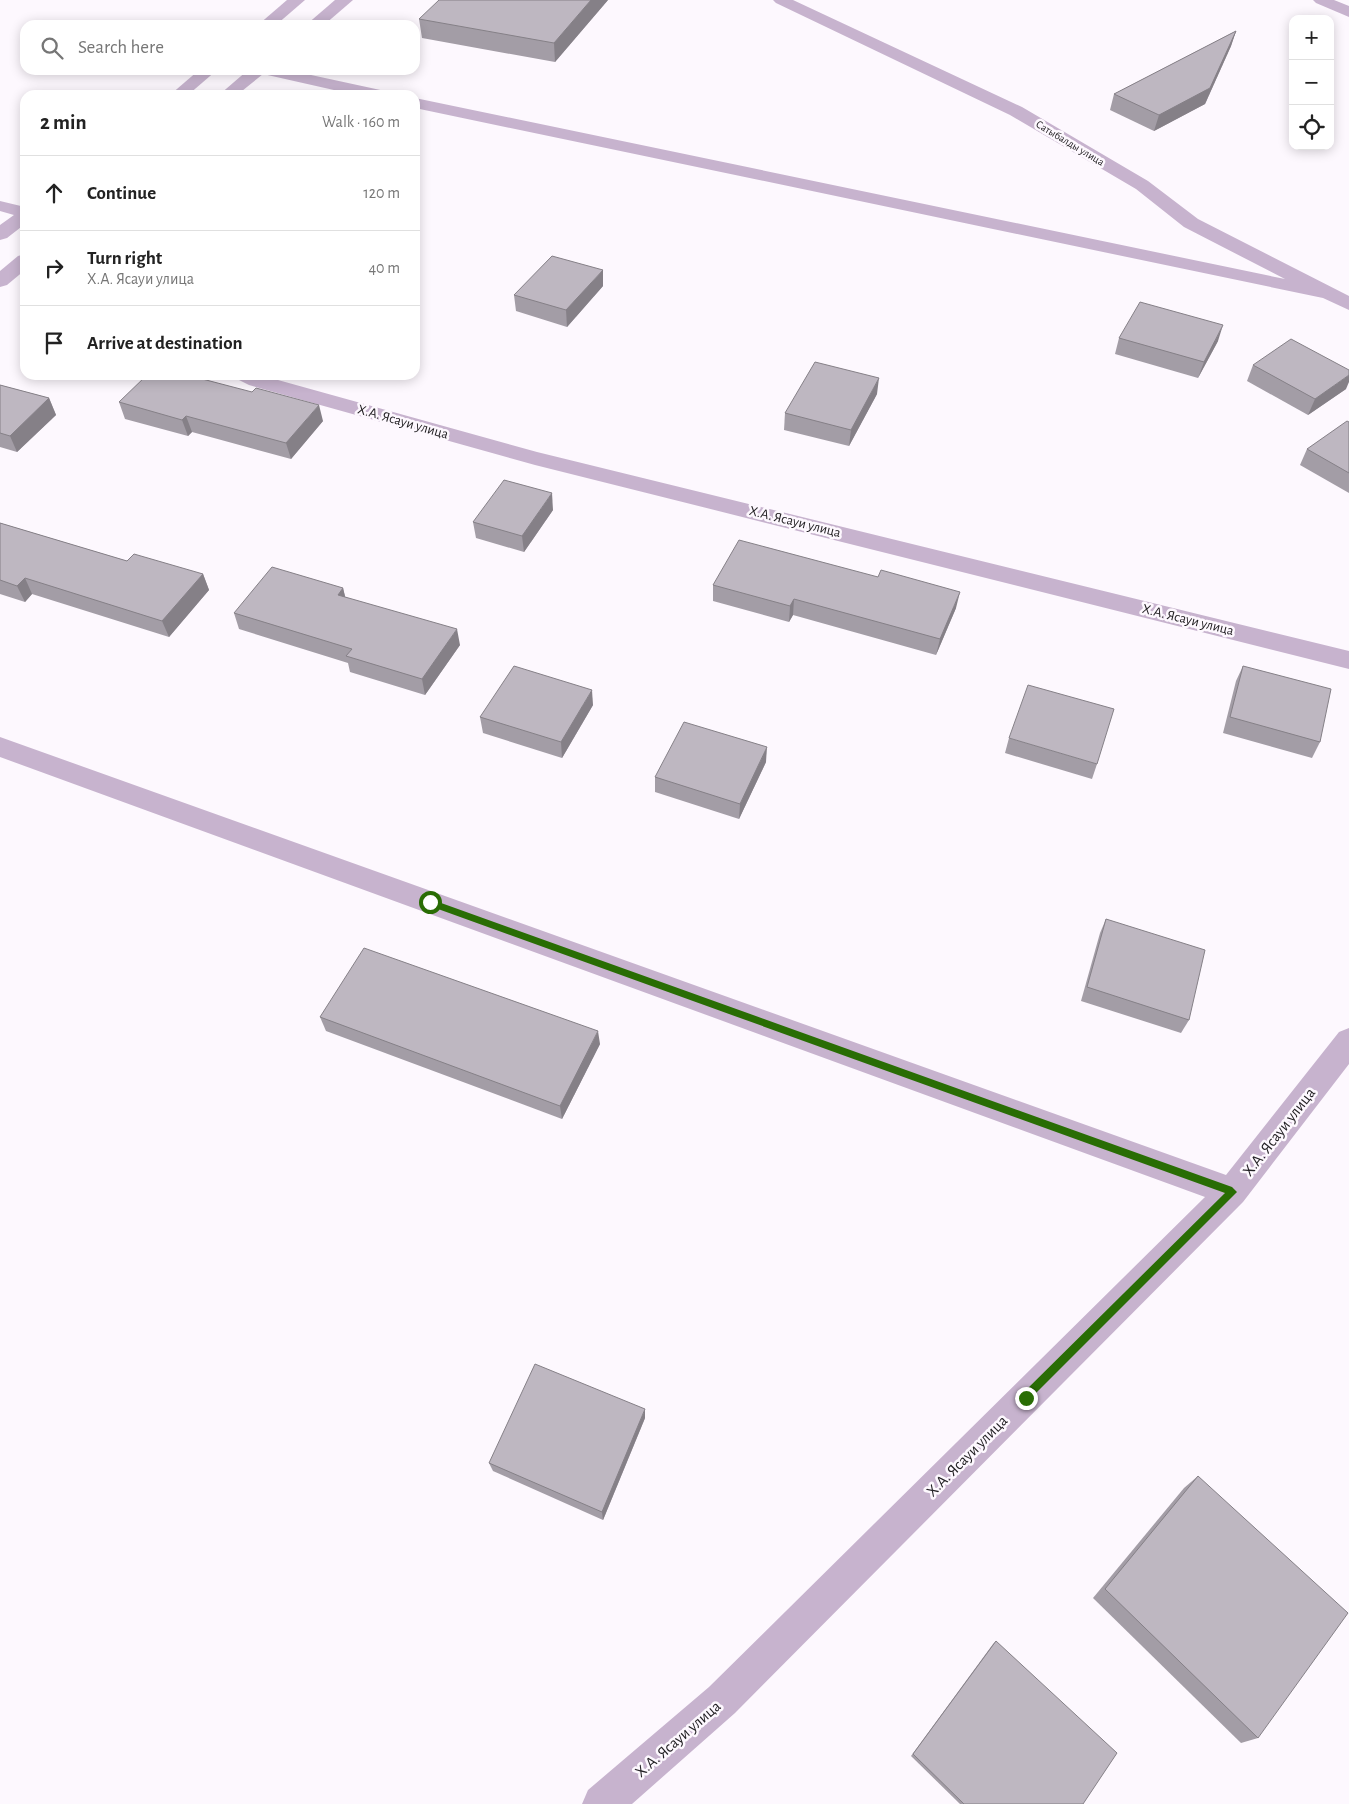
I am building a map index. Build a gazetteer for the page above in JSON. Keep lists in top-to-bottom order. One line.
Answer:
{"streets":{"street":["Сатыбалды улица","Х.А. Ясауи улица"]},"page":{"map_buttons":["+","−"],"search":"Search here","heading":["2 min","Walk · 160 m"],"list":[["Continue","120 m"],["Turn right","Х.А. Ясауи улица","40 m"],"Arrive at destination"]}}
